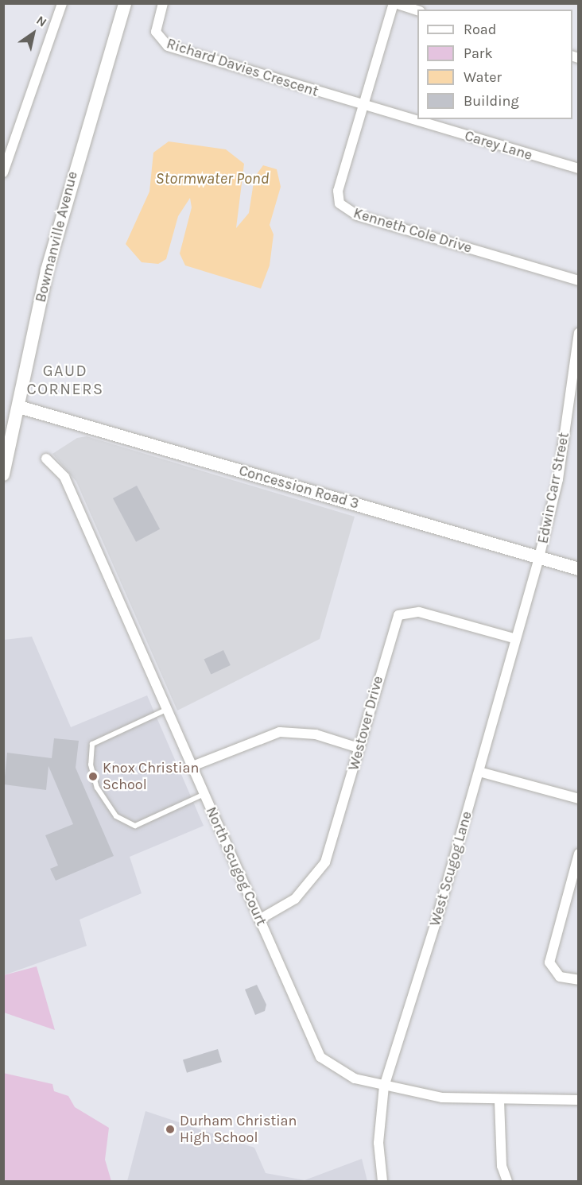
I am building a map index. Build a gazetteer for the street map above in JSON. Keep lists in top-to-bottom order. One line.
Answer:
{"streets":{"street":["Richard Davies Crescent","Carey Lane","Kenneth Cole Drive","Bowmanville Avenue","Concession Road 3","Edwin Carr Street","Westover Drive","North Scugog Court","West Scugog Lane"]},"crossings":[["Richard Davies Crescent","Carey Lane"],["Richard Davies Crescent","Kenneth Cole Drive"],["Carey Lane","Kenneth Cole Drive"],["Bowmanville Avenue","Concession Road 3"],["Concession Road 3","Edwin Carr Street"],["Concession Road 3","West Scugog Lane"],["Edwin Carr Street","West Scugog Lane"],["Westover Drive","North Scugog Court"],["Westover Drive","West Scugog Lane"],["North Scugog Court","West Scugog Lane"]],"districts":["GAUD CORNERS"],"water":["Stormwater Pond"],"places":["Knox Christian School","Durham Christian High School"],"legend":["Road","Park","Water","Building"],"north":"top right"}
